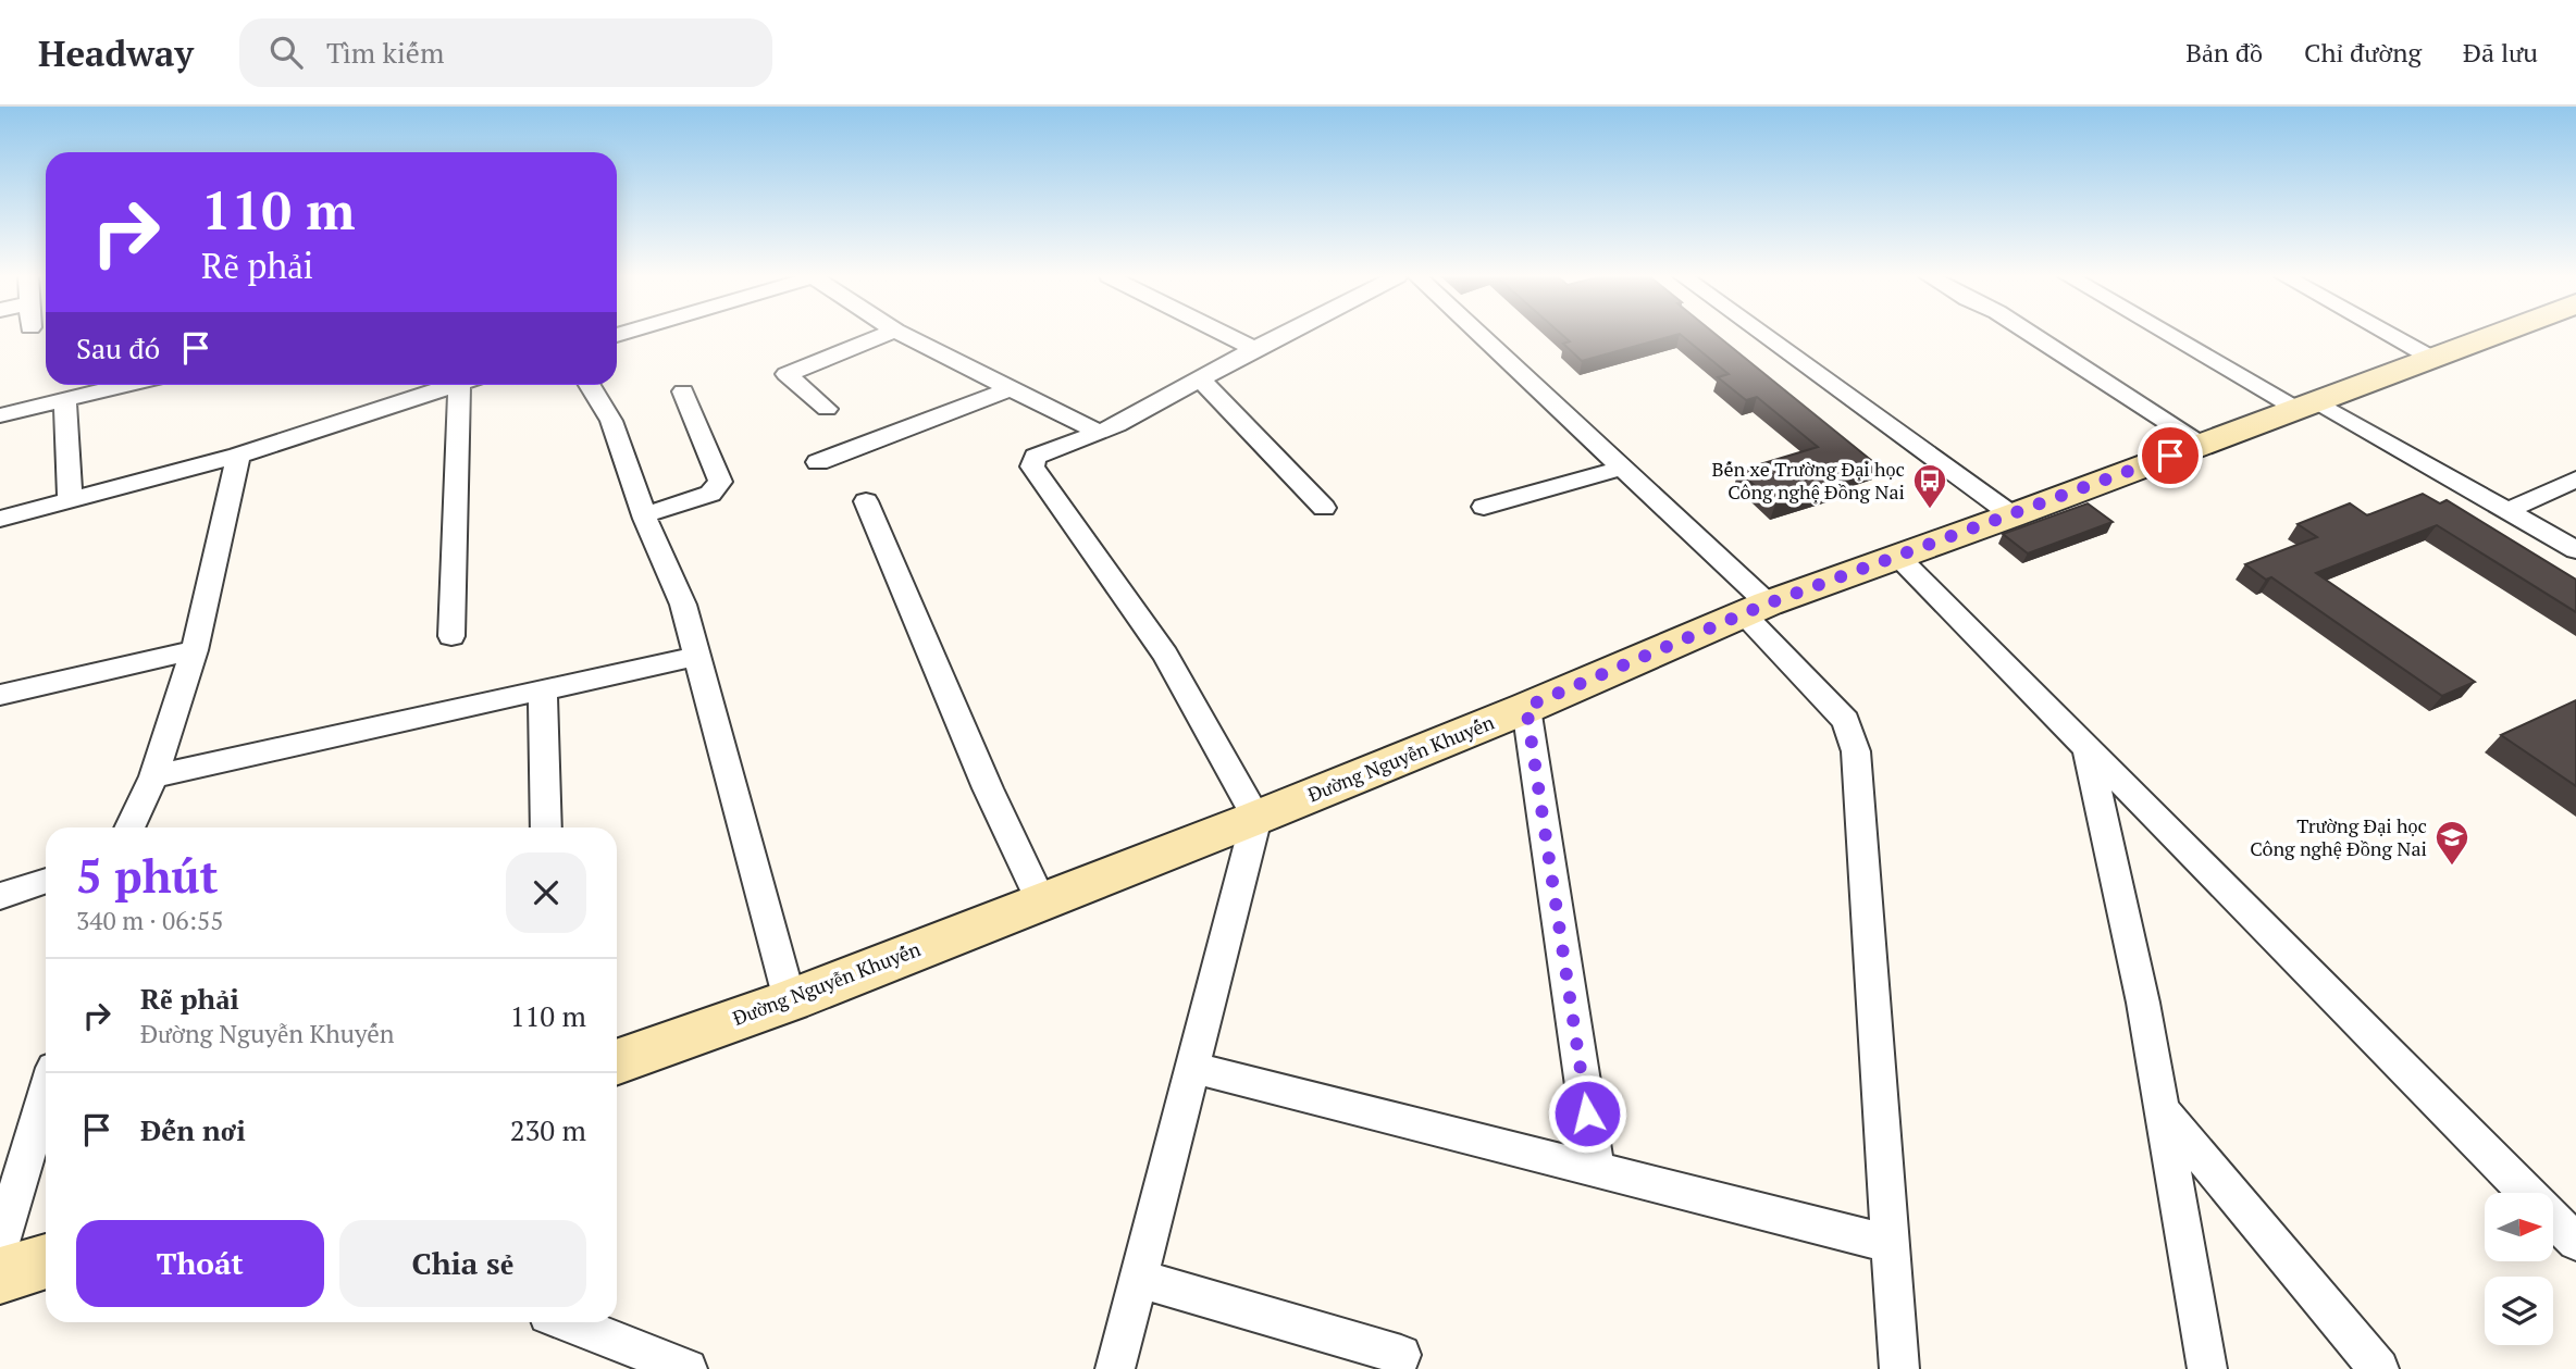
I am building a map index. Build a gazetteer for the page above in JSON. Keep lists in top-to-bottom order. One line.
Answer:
{"streets":{"street":["Đường Nguyễn Khuyến"]},"places":{"bus stop":["Bến xe Trường Đại học Công nghệ Đồng Nai"],"school or university":["Trường Đại học Công nghệ Đồng Nai"]},"north":"right","page":{"header":"Headway","search":"Tìm kiếm","nav":["Bản đồ","Chỉ đường","Đã lưu"],"turn":["110 m","Rẽ phải"],"then":"Sau đó","heading":["5 phút","340 m · 06:55"],"list":[{"name":"Rẽ phải","note":"Đường Nguyễn Khuyến","value":"110 m"},{"name":"Đến nơi","value":"230 m"}],"buttons":["Thoát","Chia sẻ"]}}
